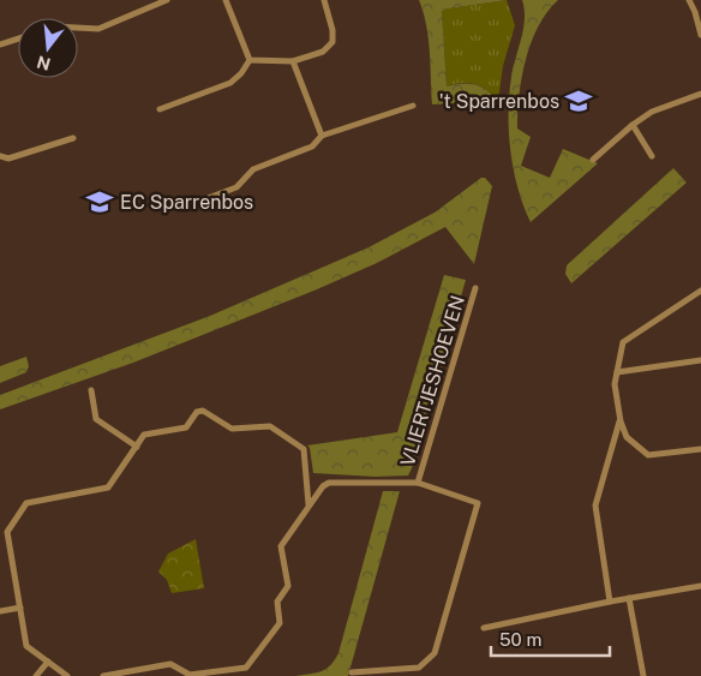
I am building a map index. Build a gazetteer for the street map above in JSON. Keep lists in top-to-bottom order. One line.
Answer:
{"streets":{"street":["VLIERTJESHOEVEN"]},"places":{"school or university":["'t Sparrenbos","EC Sparrenbos"]},"scale_bar":"50 m","north":"bottom"}
